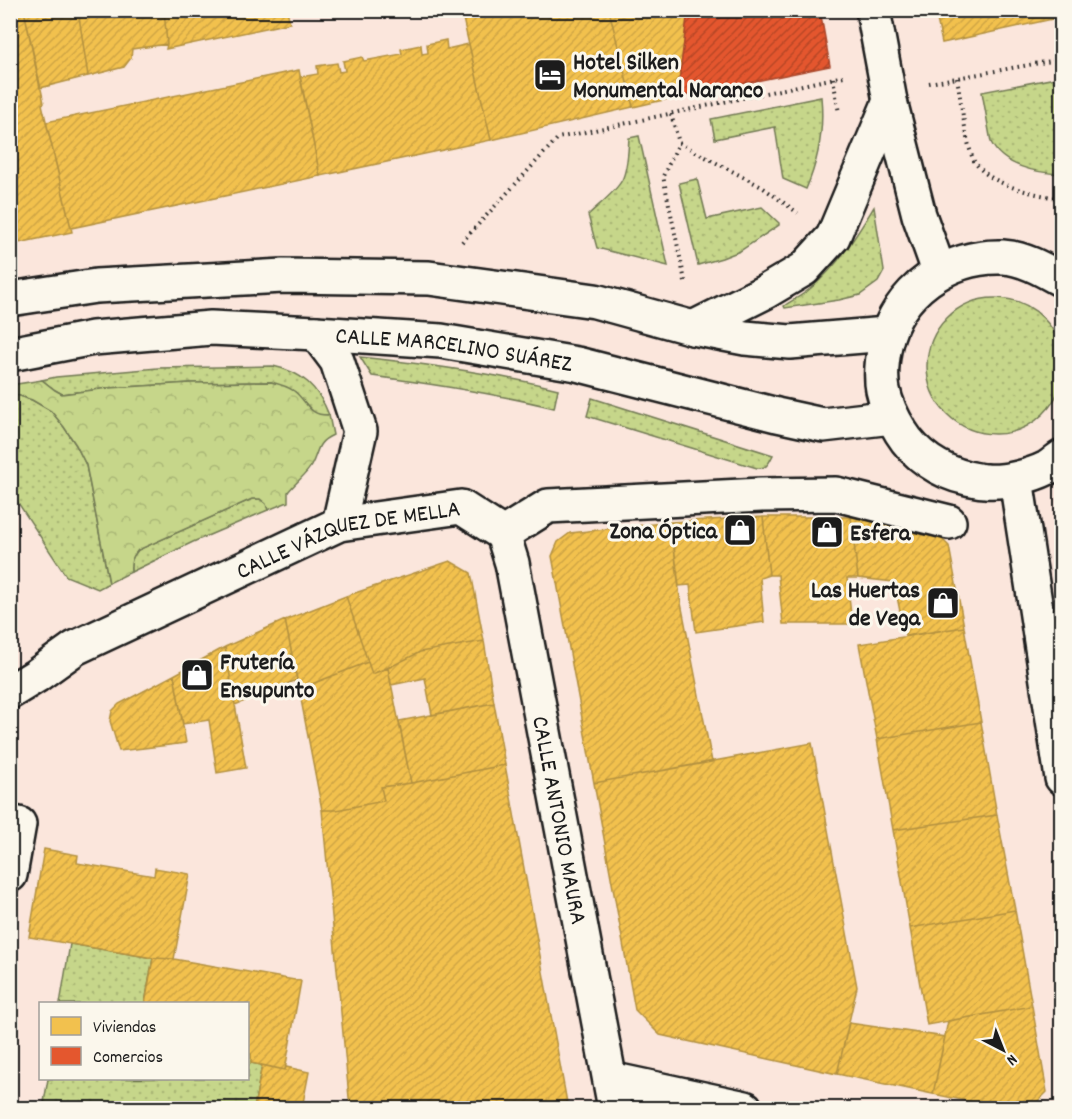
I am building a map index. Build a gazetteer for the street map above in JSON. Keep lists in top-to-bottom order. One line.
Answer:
{"streets":{"main road":["CALLE MARCELINO SUÁREZ","CALLE VÁZQUEZ DE MELLA","CALLE ANTONIO MAURA"]},"crossings":[["CALLE VÁZQUEZ DE MELLA","CALLE ANTONIO MAURA"]],"places":{"hotel":["Hotel Silken Monumental Naranco"],"shop":["Zona Óptica","Esfera","Las Huertas de Vega","Frutería Ensupunto"]},"legend":["Viviendas","Comercios"],"north":"bottom right"}
